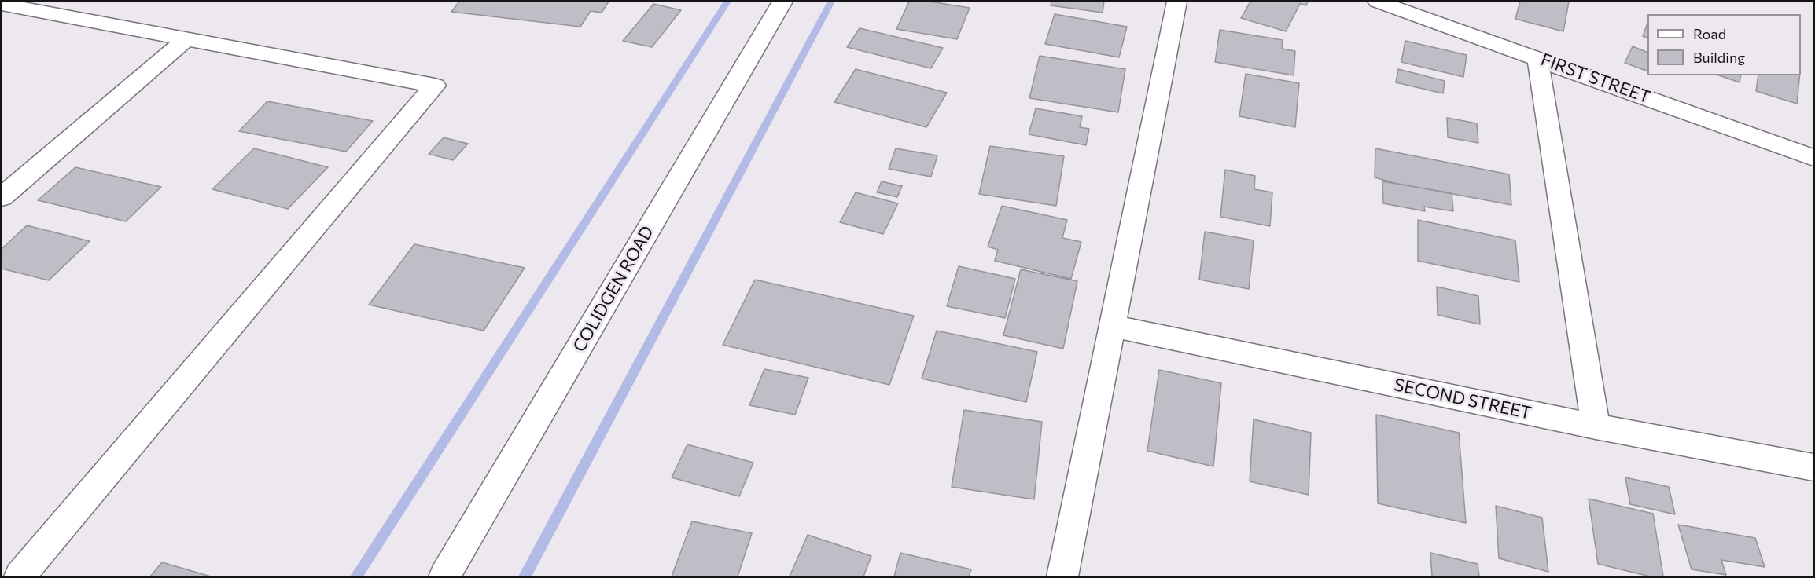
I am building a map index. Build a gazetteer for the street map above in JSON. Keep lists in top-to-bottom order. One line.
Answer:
{"streets":{"street":["FIRST STREET","COLIDGEN ROAD","SECOND STREET"]},"legend":["Road","Building"]}
